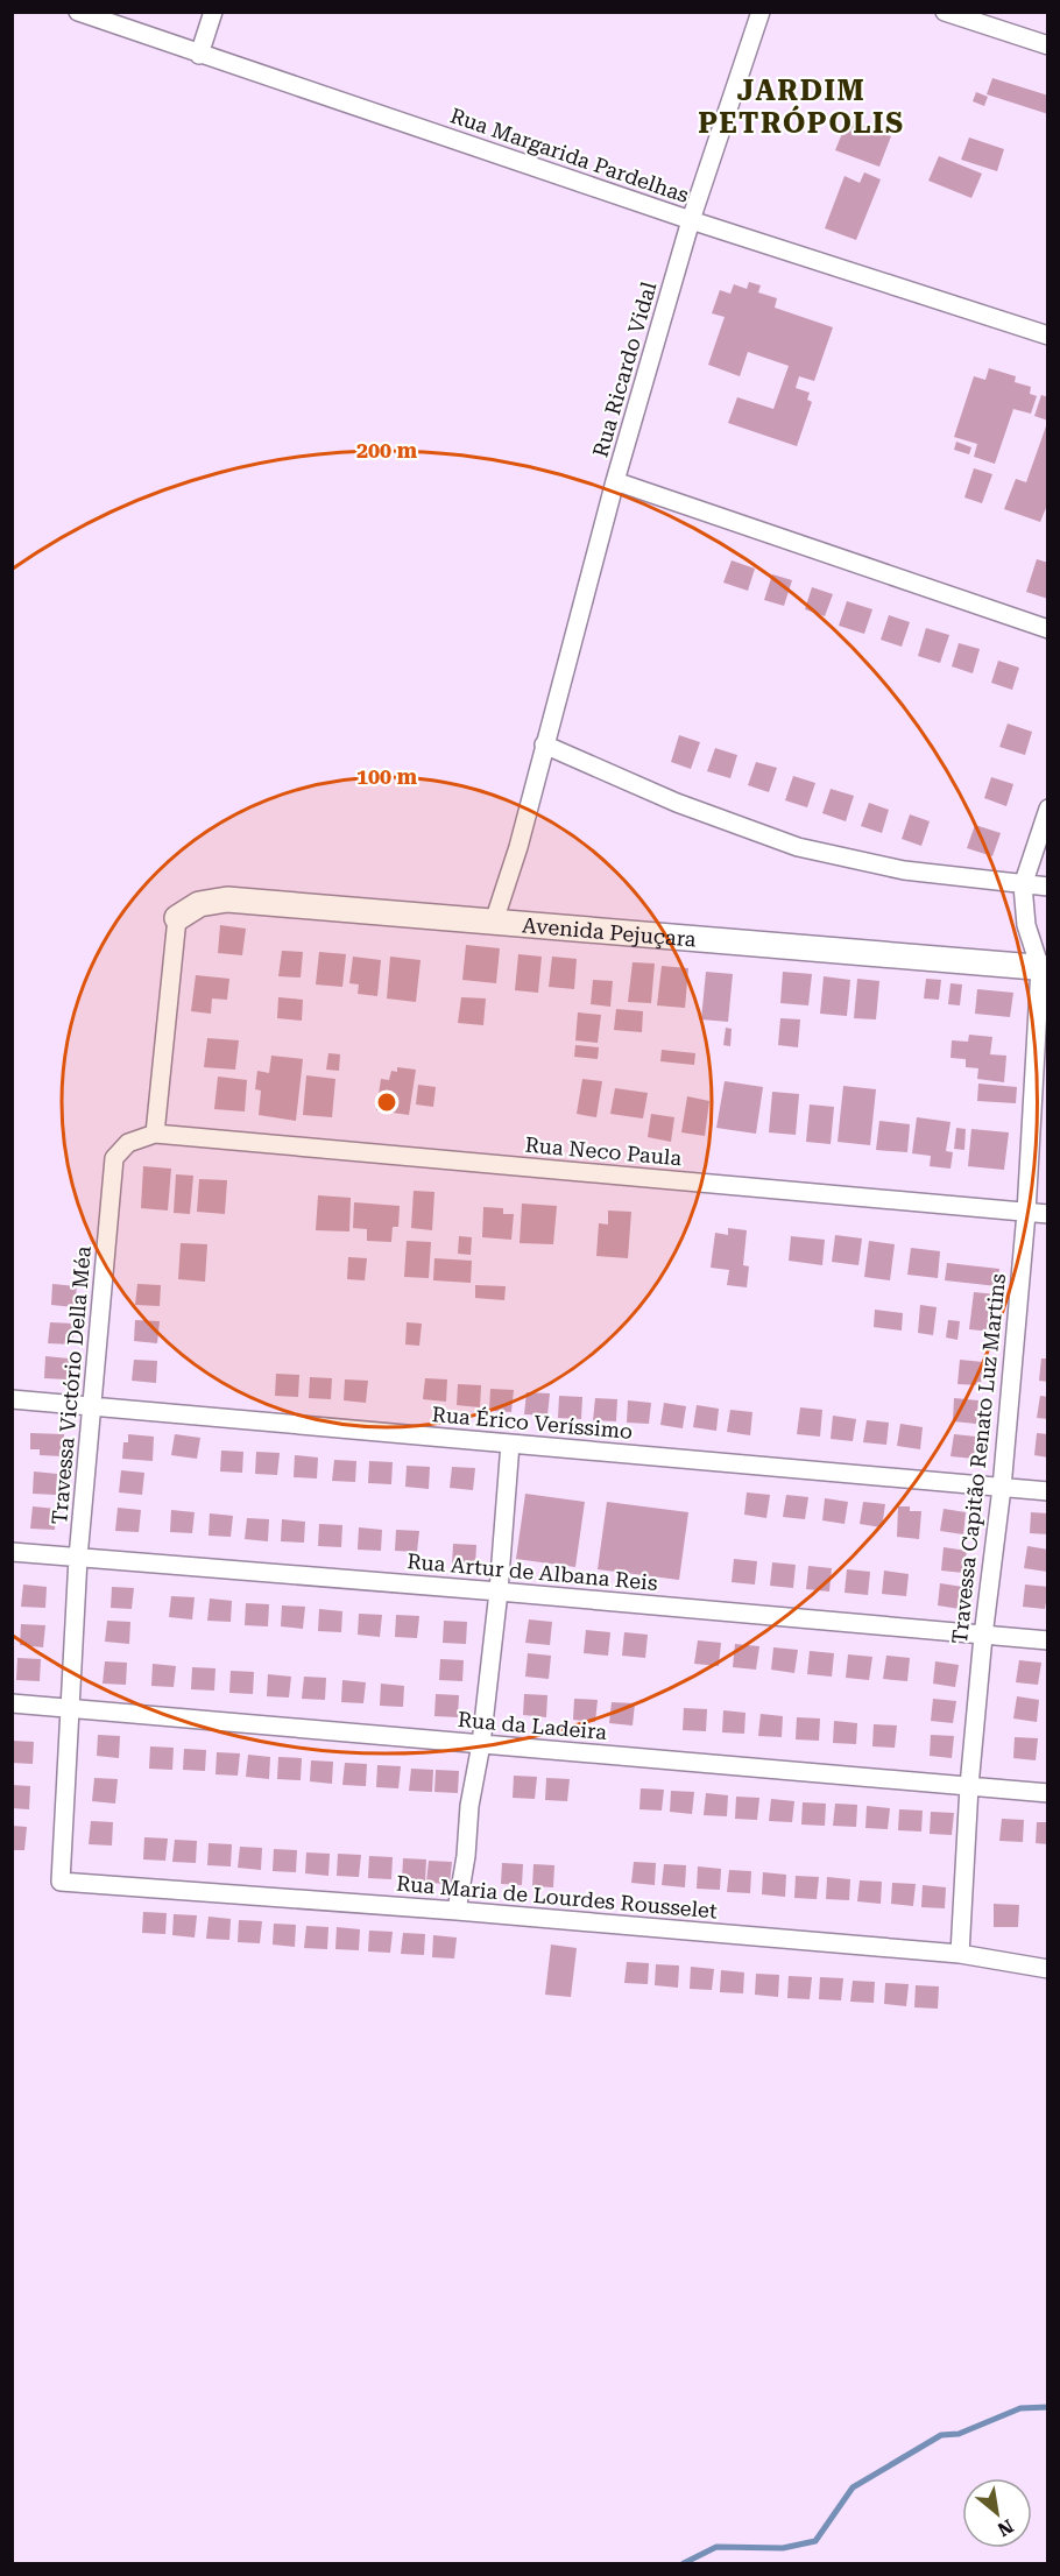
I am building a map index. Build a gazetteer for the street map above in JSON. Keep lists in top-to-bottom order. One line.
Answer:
{"streets":{"street":["Rua Margarida Pardelhas","Rua Ricardo Vidal","Avenida Pejuçara","Rua Neco Paula","Travessa Victório Della Méa","Rua Érico Veríssimo","Travessa Capitão Renato Luz Martins","Rua Artur de Albana Reis","Rua da Ladeira","Rua Maria de Lourdes Rousselet"]},"crossings":[["Rua Margarida Pardelhas","Rua Ricardo Vidal"],["Rua Ricardo Vidal","Avenida Pejuçara"],["Avenida Pejuçara","Travessa Capitão Renato Luz Martins"],["Rua Neco Paula","Travessa Victório Della Méa"],["Rua Neco Paula","Travessa Capitão Renato Luz Martins"],["Travessa Victório Della Méa","Rua Érico Veríssimo"],["Travessa Victório Della Méa","Rua Artur de Albana Reis"],["Travessa Victório Della Méa","Rua da Ladeira"],["Travessa Victório Della Méa","Rua Maria de Lourdes Rousselet"],["Rua Érico Veríssimo","Travessa Capitão Renato Luz Martins"],["Travessa Capitão Renato Luz Martins","Rua Artur de Albana Reis"],["Travessa Capitão Renato Luz Martins","Rua da Ladeira"],["Travessa Capitão Renato Luz Martins","Rua Maria de Lourdes Rousselet"]],"districts":["JARDIM PETRÓPOLIS"],"north":"bottom right","rings":["200 m","100 m"]}
